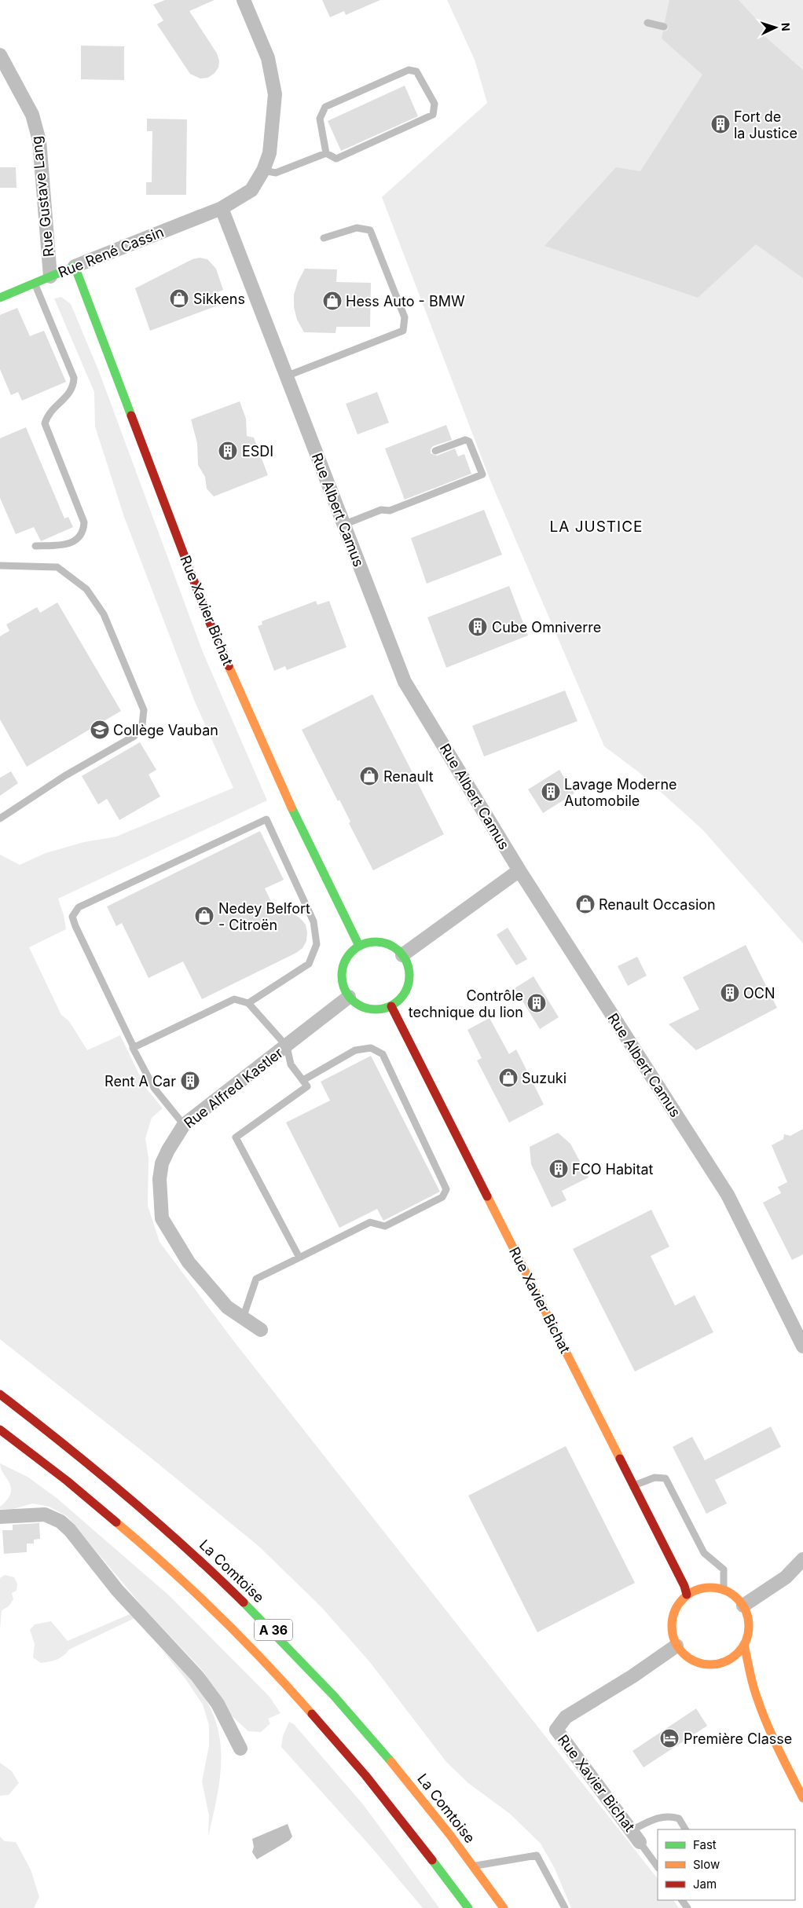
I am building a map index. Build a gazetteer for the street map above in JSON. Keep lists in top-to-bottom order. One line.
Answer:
{"streets":{"main road":["Rue René Cassin","Rue Xavier Bichat","La Comtoise","A 36"],"street":["Rue Gustave Lang","Rue Albert Camus","Rue Alfred Kastler"]},"crossings":[["Rue Gustave Lang","Rue René Cassin"],["Rue René Cassin","Rue Albert Camus"],["Rue René Cassin","Rue Xavier Bichat"],["Rue Xavier Bichat","Rue Alfred Kastler"]],"districts":["LA JUSTICE"],"places":{"building":["Fort de la Justice","ESDI","Cube Omniverre","Lavage Moderne Automobile","OCN","Contrôle technique du lion","Rent A Car","FCO Habitat"],"shop":["Sikkens","Hess Auto - BMW","Renault","Renault Occasion","Nedey Belfort - Citroën","Suzuki"],"school or university":["Collège Vauban"],"hotel":["Première Classe"]},"legend":["Fast","Slow","Jam"],"north":"right"}
